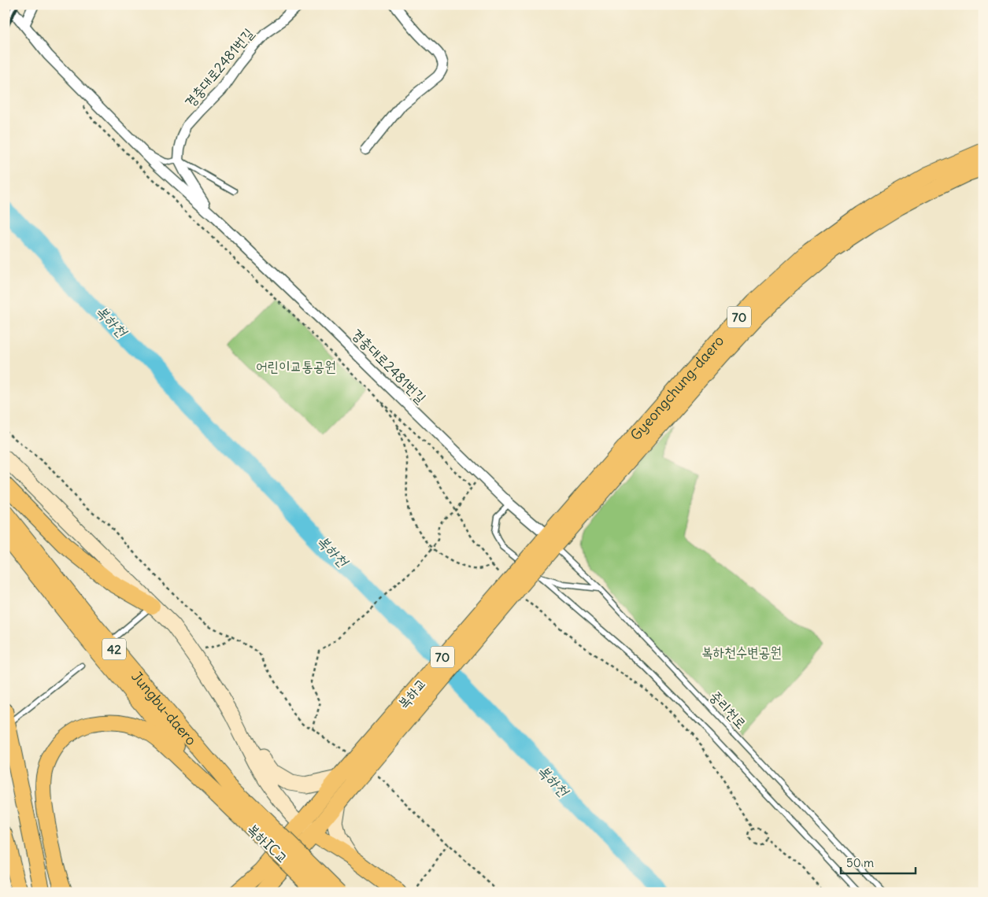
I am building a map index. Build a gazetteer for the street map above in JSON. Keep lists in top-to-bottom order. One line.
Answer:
{"streets":{"main road":["70","Gyeongchung-daero","42","복하교","Jungbu-daero","복하IC교"],"street":["경충대로2481번길"],"lane":["중리천로"]},"crossings":[["경충대로2481번길","Gyeongchung-daero"],["경충대로2481번길","복하교"],["경충대로2481번길","중리천로"],["Gyeongchung-daero","복하교"],["Gyeongchung-daero","중리천로"],["복하교","중리천로"],["Jungbu-daero","복하IC교"]],"water":["복하천"],"parks":["어린이교통공원","복하천수변공원"],"scale_bar":"50 m"}
